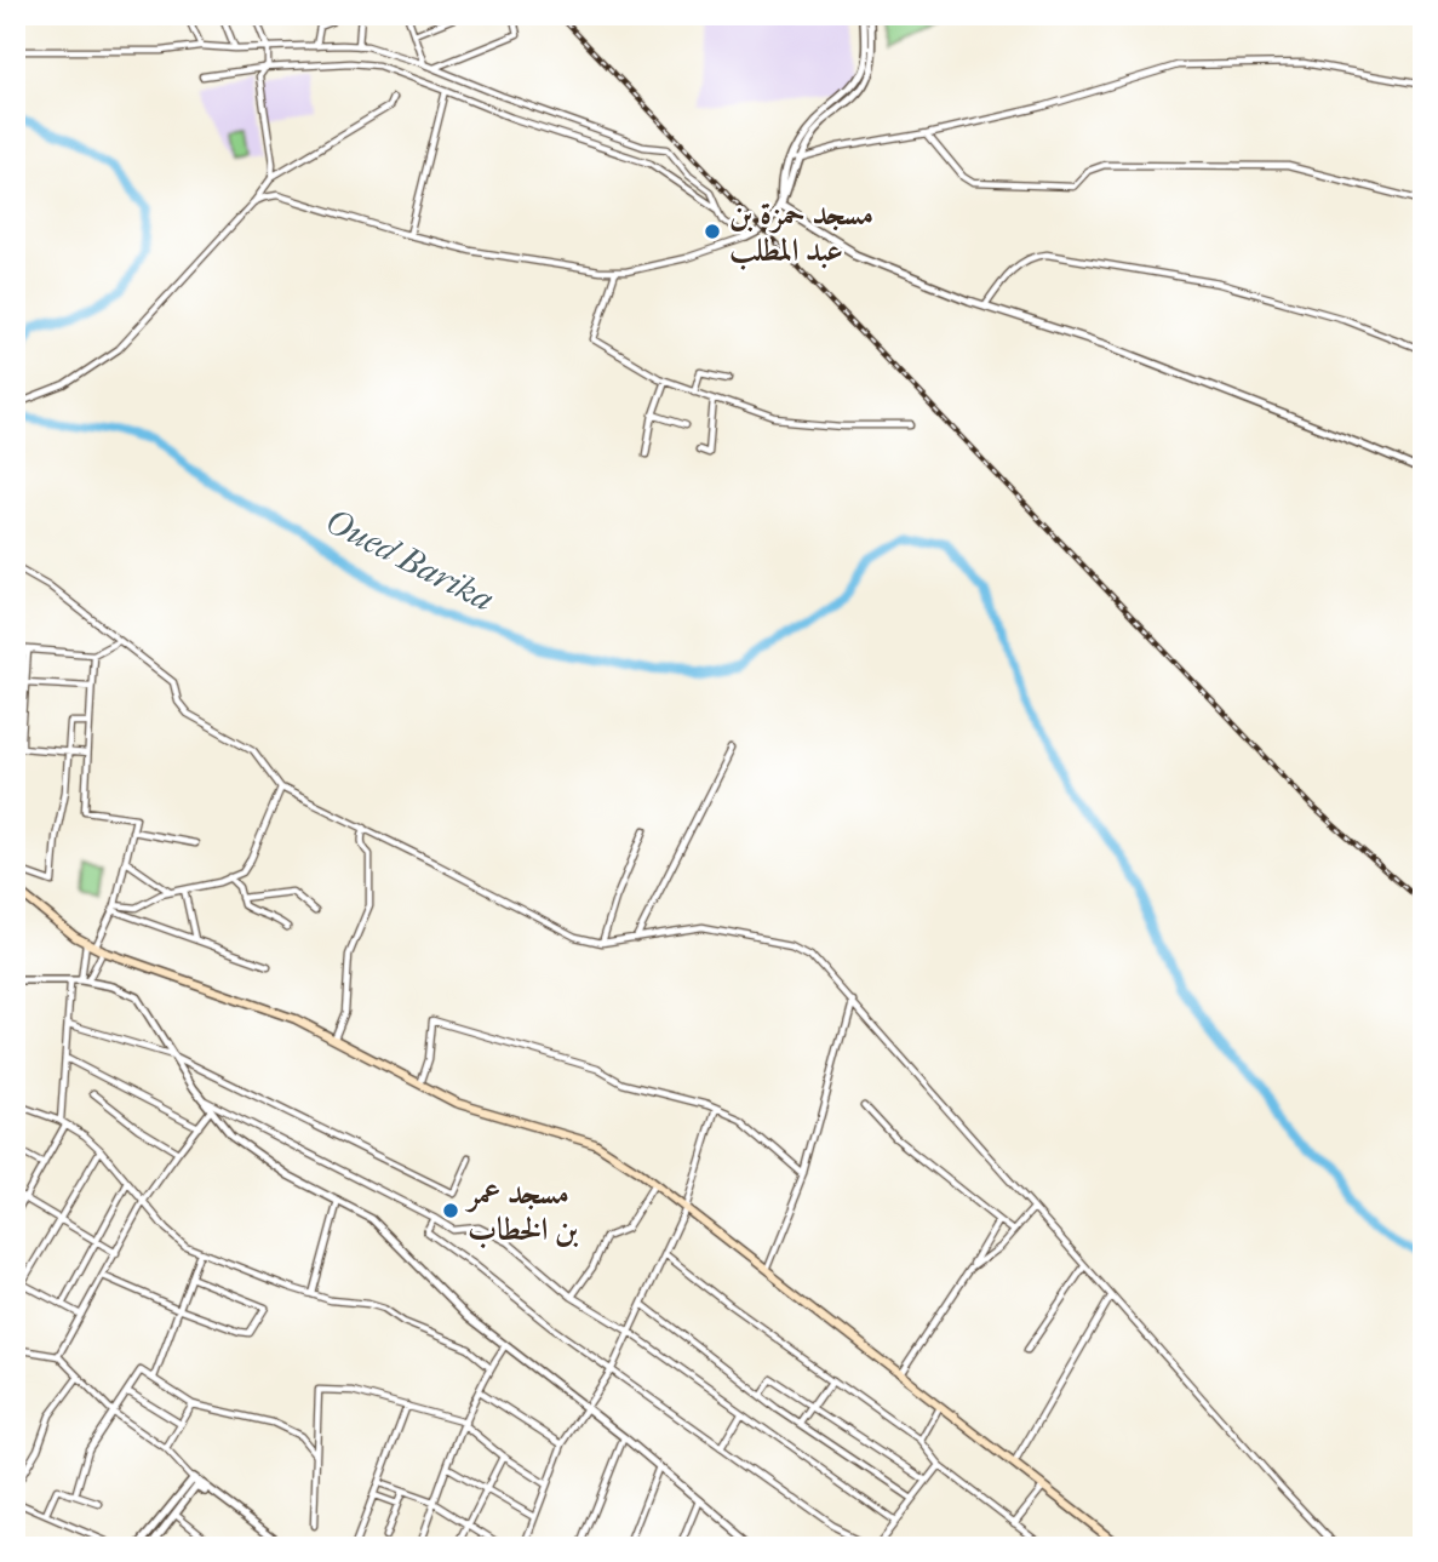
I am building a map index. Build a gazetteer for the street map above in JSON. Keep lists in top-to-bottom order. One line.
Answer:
{"water":["Oued Barika"],"places":["مسجد حمزة بن عبد المطلب","مسجد عمر بن الخطاب"]}
